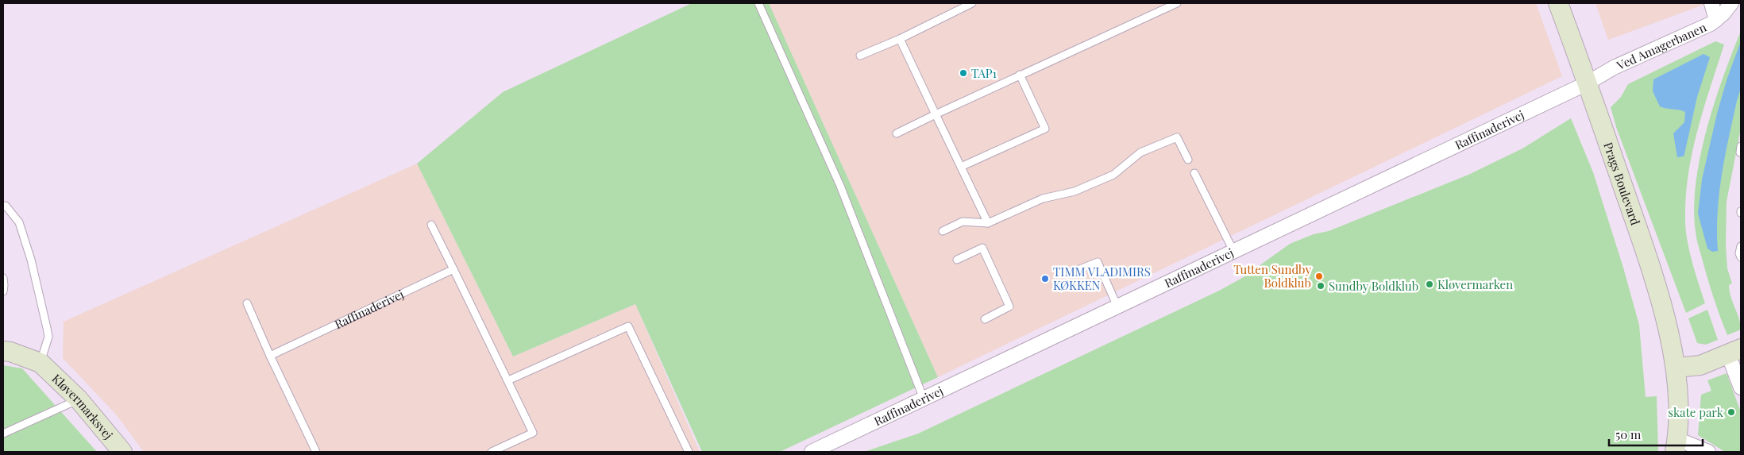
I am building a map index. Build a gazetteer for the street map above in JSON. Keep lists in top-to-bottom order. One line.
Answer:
{"streets":{"street":["Ved Amagerbanen","Raffinaderivej","Prags Boulevard","Kløvermarksvej"]},"crossings":[["Ved Amagerbanen","Raffinaderivej"],["Ved Amagerbanen","Prags Boulevard"],["Raffinaderivej","Prags Boulevard"]],"places":["TAP1","Tutten Sundby Boldklub","TIMM VLADIMIRS KØKKEN","Kløvermarken","Sundby Boldklub","skate park"],"scale_bar":"50 m"}
